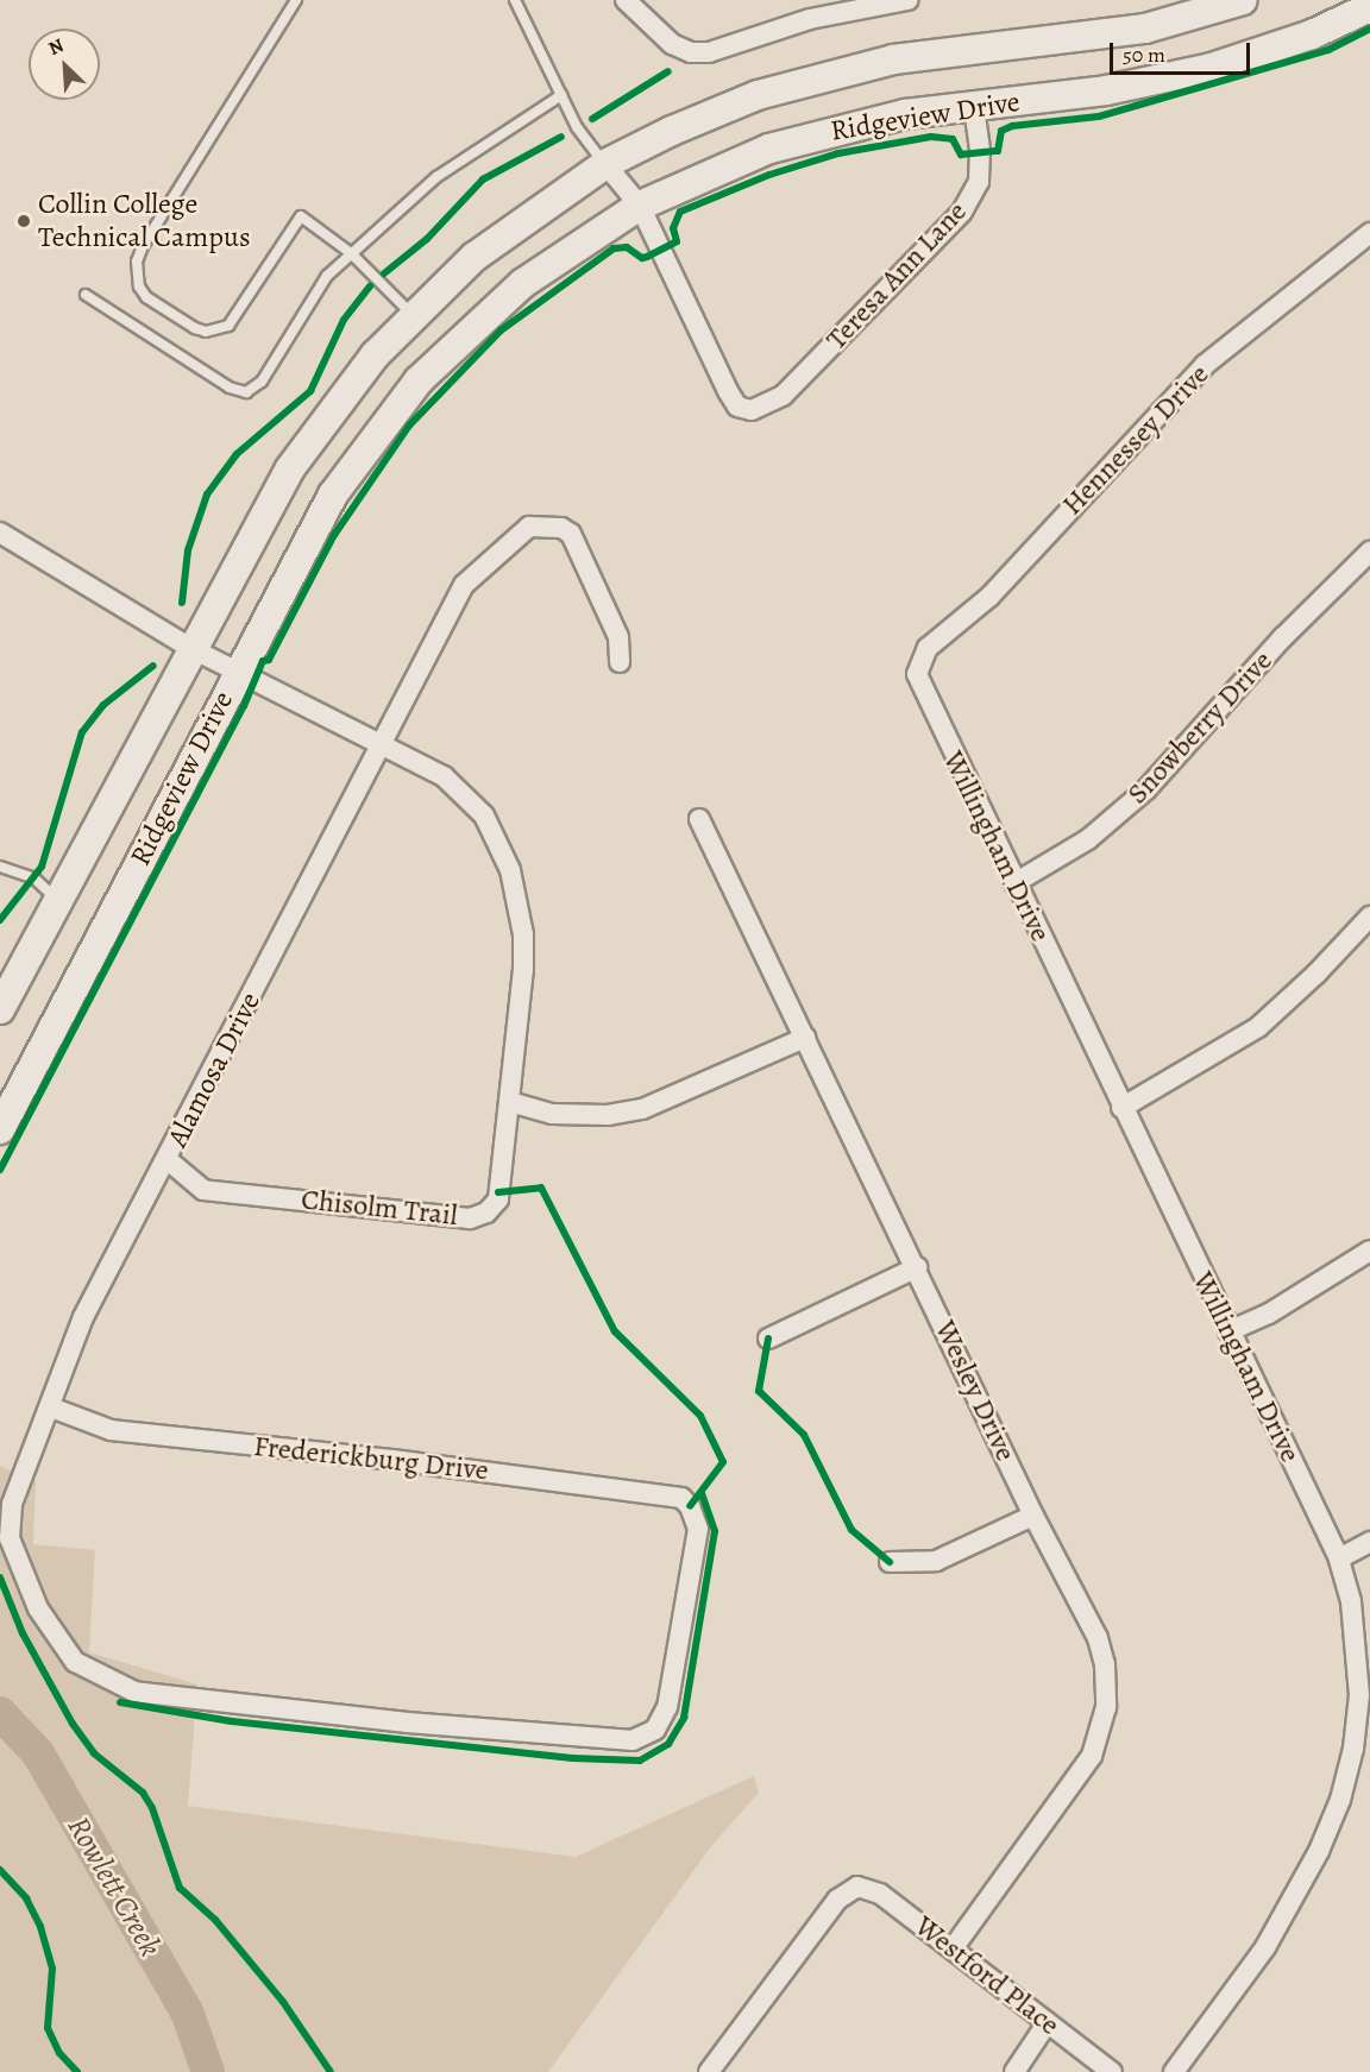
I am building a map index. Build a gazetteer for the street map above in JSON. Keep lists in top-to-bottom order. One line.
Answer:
{"streets":{"main road":["Ridgeview Drive"],"street":["Teresa Ann Lane","Hennessey Drive","Snowberry Drive","Willingham Drive","Alamosa Drive","Chisolm Trail","Wesley Drive","Frederickburg Drive","Westford Place"]},"crossings":[["Ridgeview Drive","Teresa Ann Lane"],["Ridgeview Drive","Chisolm Trail"],["Hennessey Drive","Willingham Drive"],["Snowberry Drive","Willingham Drive"],["Alamosa Drive","Chisolm Trail"],["Alamosa Drive","Frederickburg Drive"],["Wesley Drive","Westford Place"]],"water":["Rowlett Creek"],"places":["Collin College Technical Campus"],"scale_bar":"50 m","north":"top left"}
